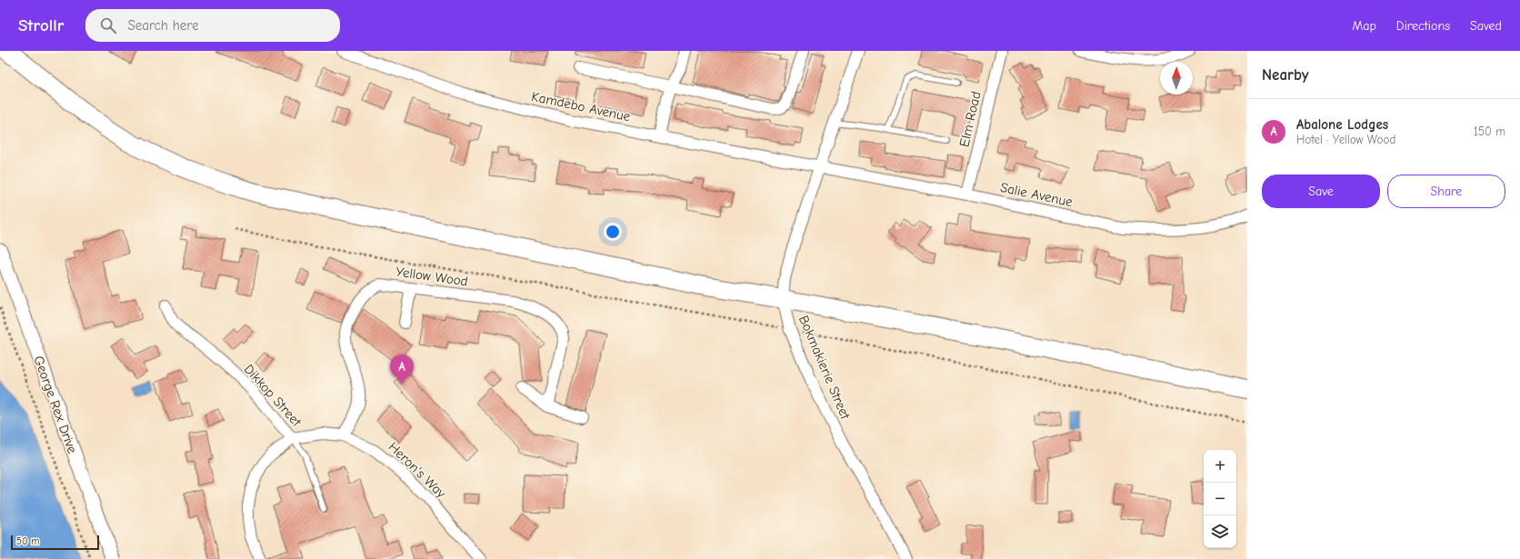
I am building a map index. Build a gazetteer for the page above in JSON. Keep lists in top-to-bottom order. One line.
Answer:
{"streets":{"street":["Kamdebo Avenue","Elm Road","Salie Avenue","Yellow Wood","Bokmakierie Street","Dikkop Street","George Rex Drive","Heron's Way"]},"crossings":[["Kamdebo Avenue","Salie Avenue"],["Kamdebo Avenue","Bokmakierie Street"],["Elm Road","Salie Avenue"],["Salie Avenue","Bokmakierie Street"],["Yellow Wood","Heron's Way"],["Dikkop Street","Heron's Way"]],"scale_bar":"50 m","north":"top","page":{"header":"Strollr","search":"Search here","nav":["Map","Directions","Saved"],"heading":"Nearby","list":[{"mark":"A","name":"Abalone Lodges","note":"Hotel · Yellow Wood","value":"150 m"}],"buttons":["Save","Share"],"pins":"A","map_buttons":["+","−"],"scale":"50 m"}}
